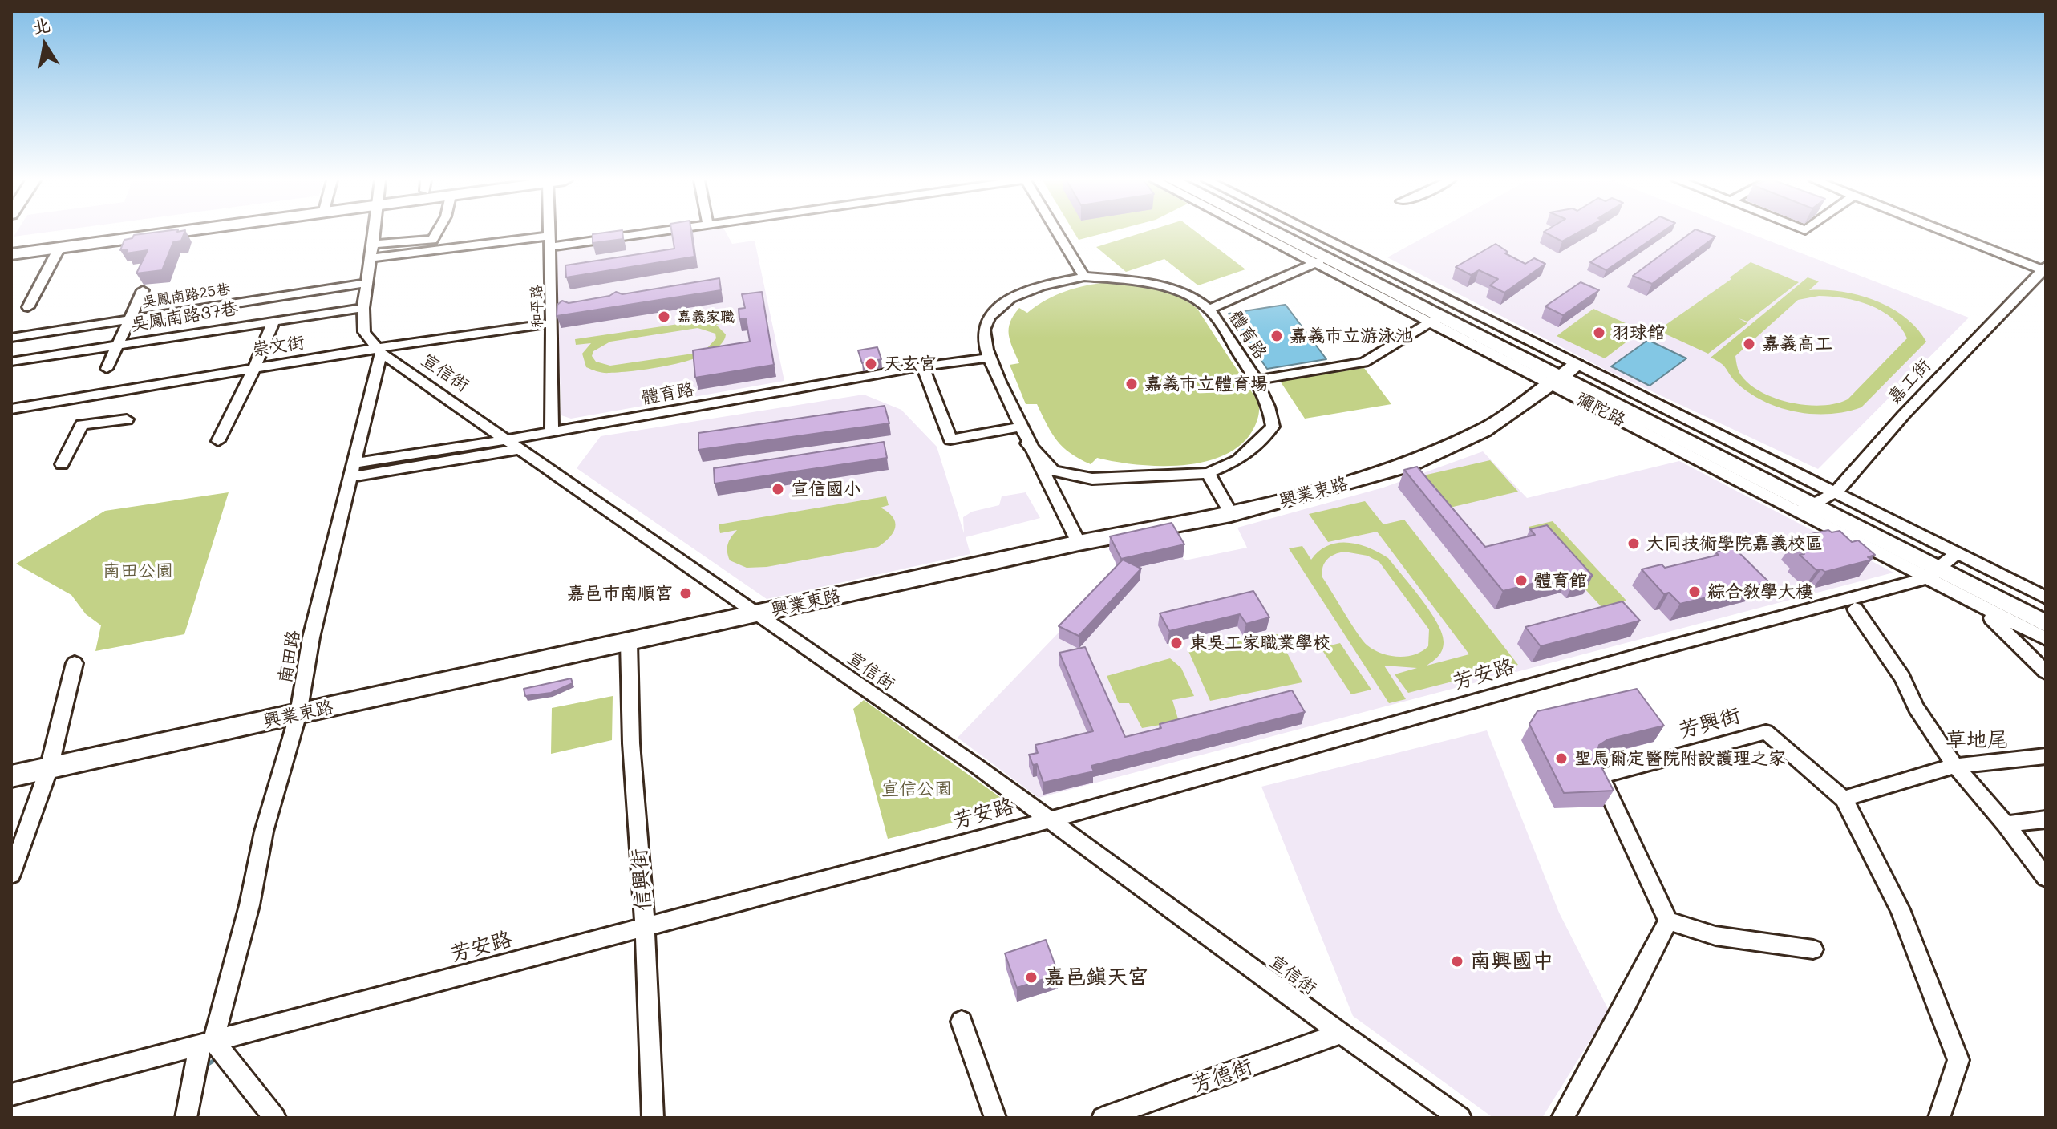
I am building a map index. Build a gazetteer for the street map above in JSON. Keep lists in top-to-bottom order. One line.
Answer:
{"streets":{"street":["吳鳳南路25巷","和平路","吳鳳南路37巷","體育路","崇文街","宣信街","嘉工街","彌陀路","興業東路","南田路","芳安路","芳興街","信興街","芳德街"]},"crossings":[["和平路","體育路"],["和平路","崇文街"],["體育路","宣信街"],["體育路","興業東路"],["體育路","南田路"],["崇文街","宣信街"],["崇文街","南田路"],["宣信街","興業東路"],["宣信街","南田路"],["宣信街","芳安路"],["宣信街","芳德街"],["嘉工街","彌陀路"],["彌陀路","興業東路"],["彌陀路","芳安路"],["興業東路","南田路"],["興業東路","信興街"],["南田路","芳安路"],["芳安路","信興街"]],"districts":["草地尾"],"parks":["南田公園","宣信公園"],"places":["嘉義家職","羽球館","嘉義市立游泳池","嘉義高工","天玄宮","嘉義市立體育場","宣信國小","大同技術學院嘉義校區","體育館","綜合教學大樓","嘉邑市南順宮","東吳工家職業學校","聖馬爾定醫院附設護理之家","南興國中","嘉邑鎮天宮"],"north":"top"}
